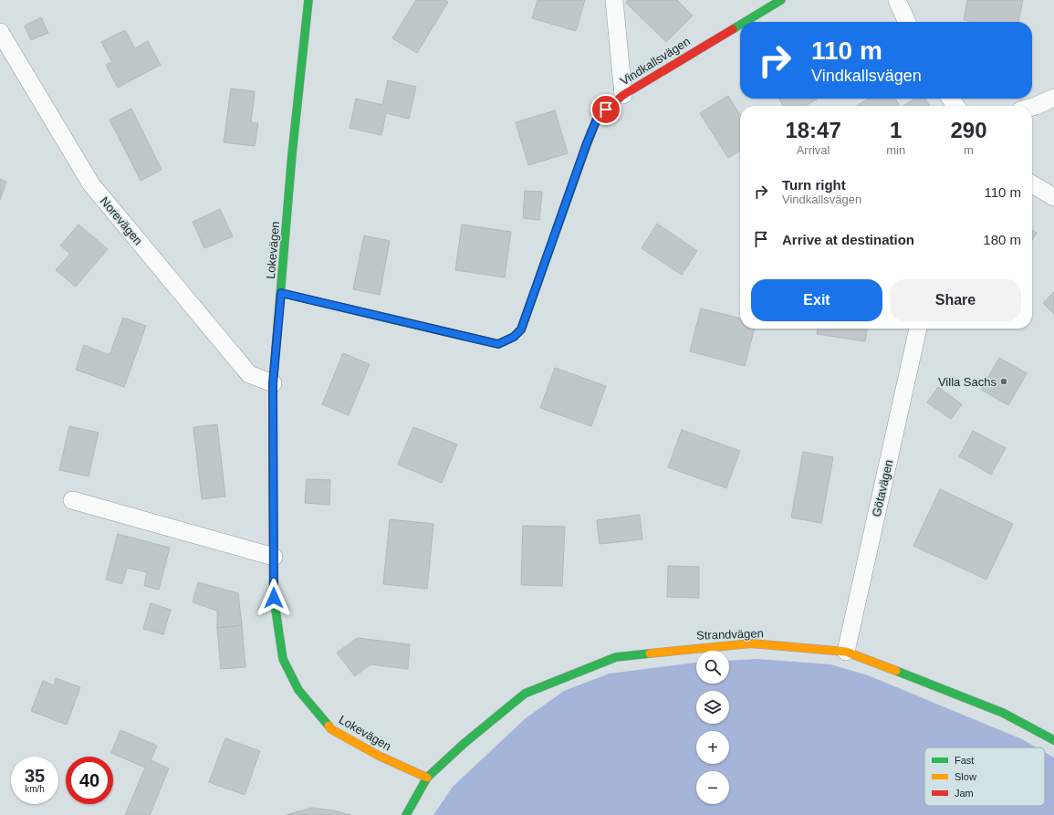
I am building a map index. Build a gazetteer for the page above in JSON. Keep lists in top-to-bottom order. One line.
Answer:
{"streets":{"street":["Vindkallsvägen","Norevägen","Lokevägen","Götavägen","Strandvägen"]},"crossings":[["Vindkallsvägen","Lokevägen"],["Norevägen","Lokevägen"],["Lokevägen","Strandvägen"],["Götavägen","Strandvägen"]],"places":["Villa Sachs"],"legend":["Fast","Slow","Jam"],"page":{"turn":["110 m","Vindkallsvägen"],"eta":["18:47","Arrival","1","min","290","m"],"list":[{"name":"Turn right","note":"Vindkallsvägen","value":"110 m"},{"name":"Arrive at destination","value":"180 m"}],"buttons":["Exit","Share"],"map_buttons":["+","−"],"speed":"35 km/h","limit":"40"}}
